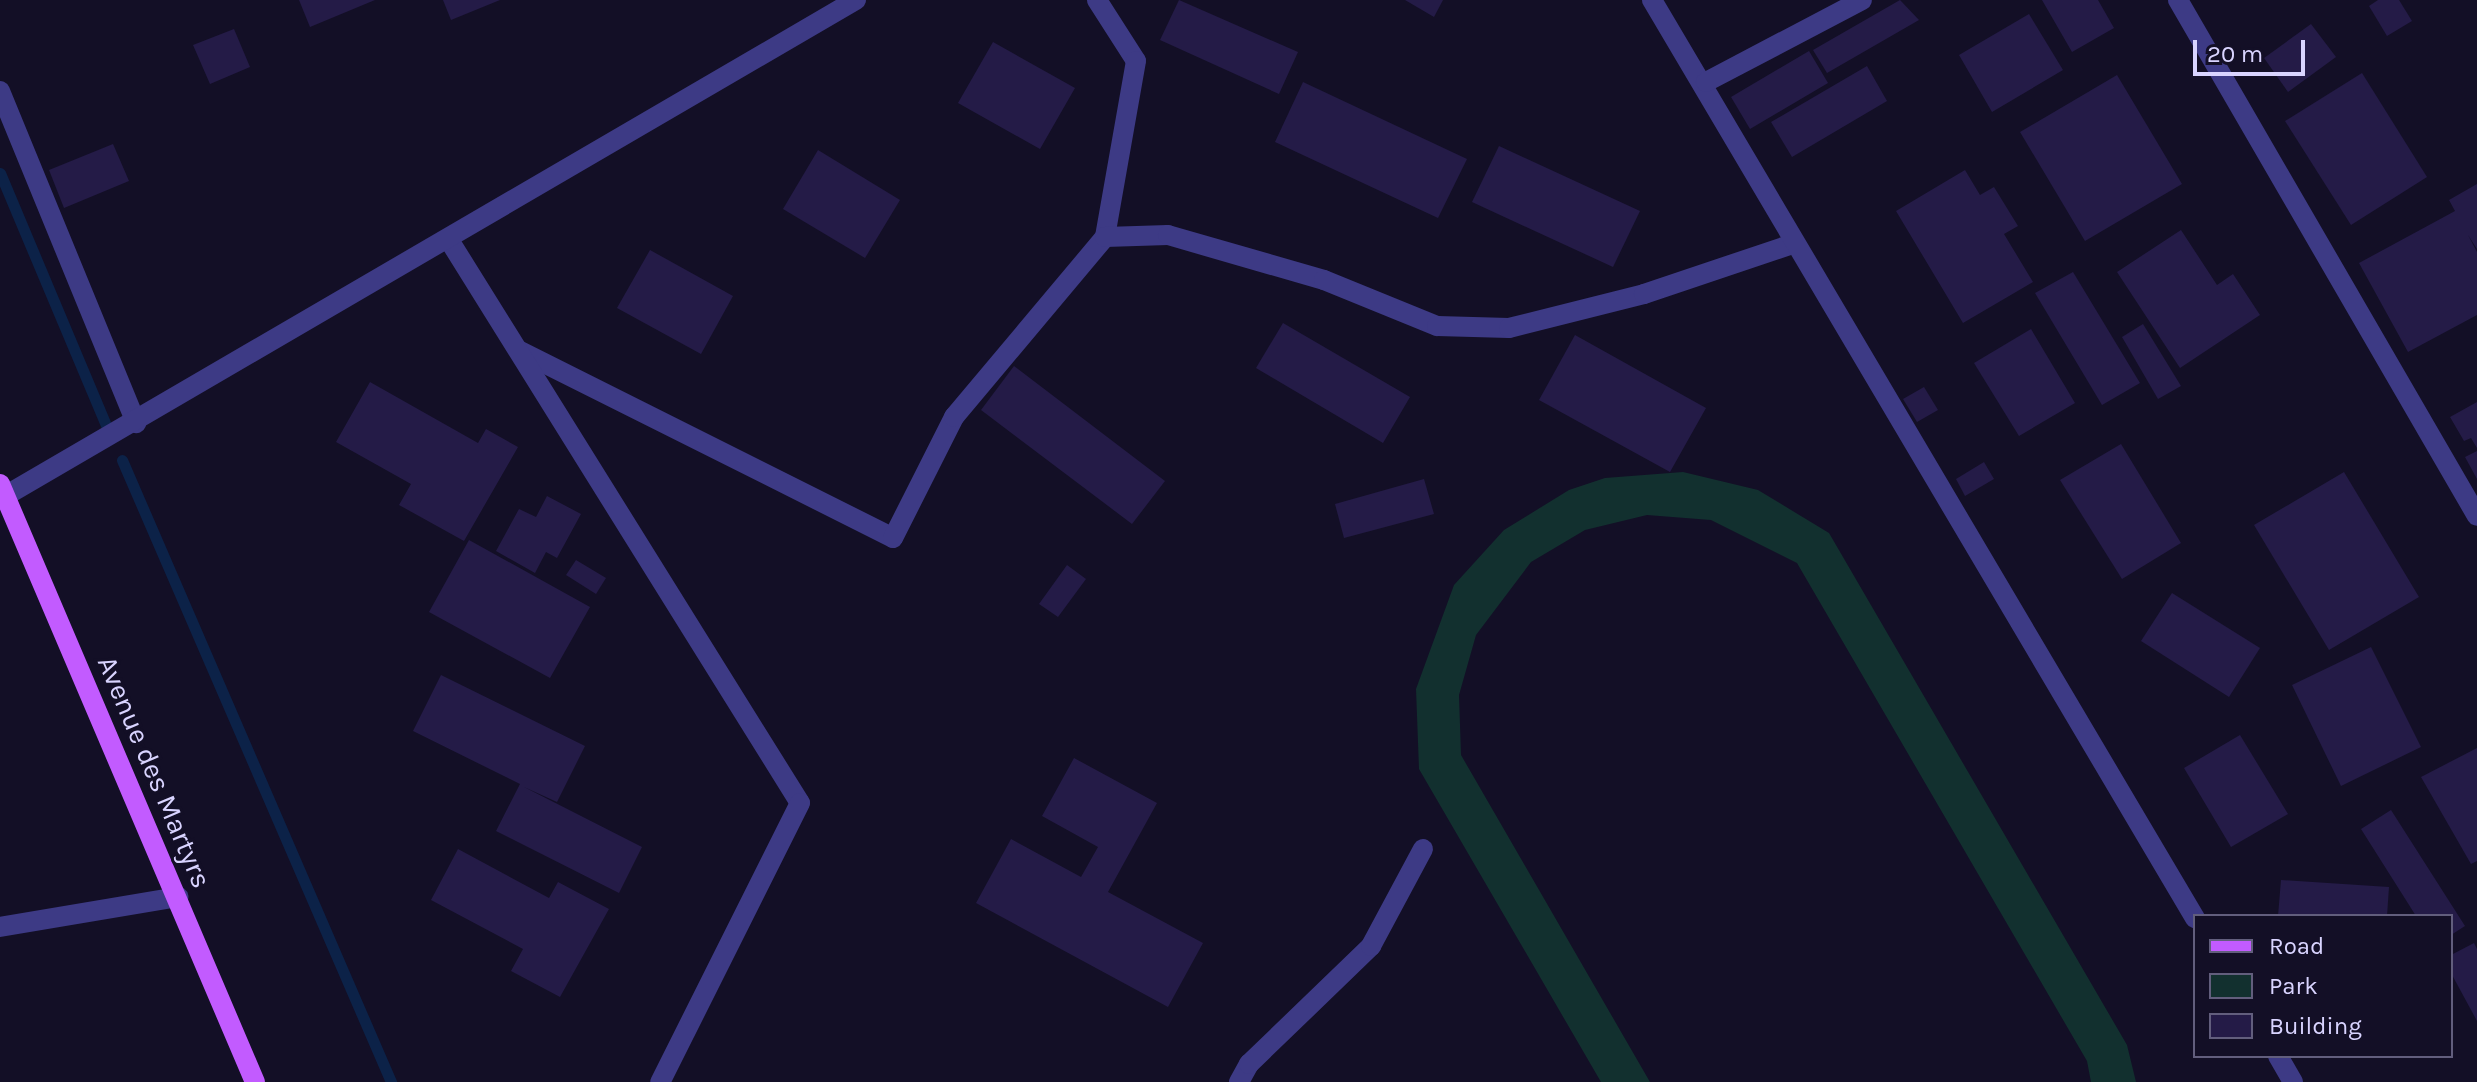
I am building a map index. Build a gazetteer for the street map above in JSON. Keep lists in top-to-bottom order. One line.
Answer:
{"streets":{"main road":["Avenue des Martyrs"]},"legend":["Road","Park","Building"],"scale_bar":"20 m"}
